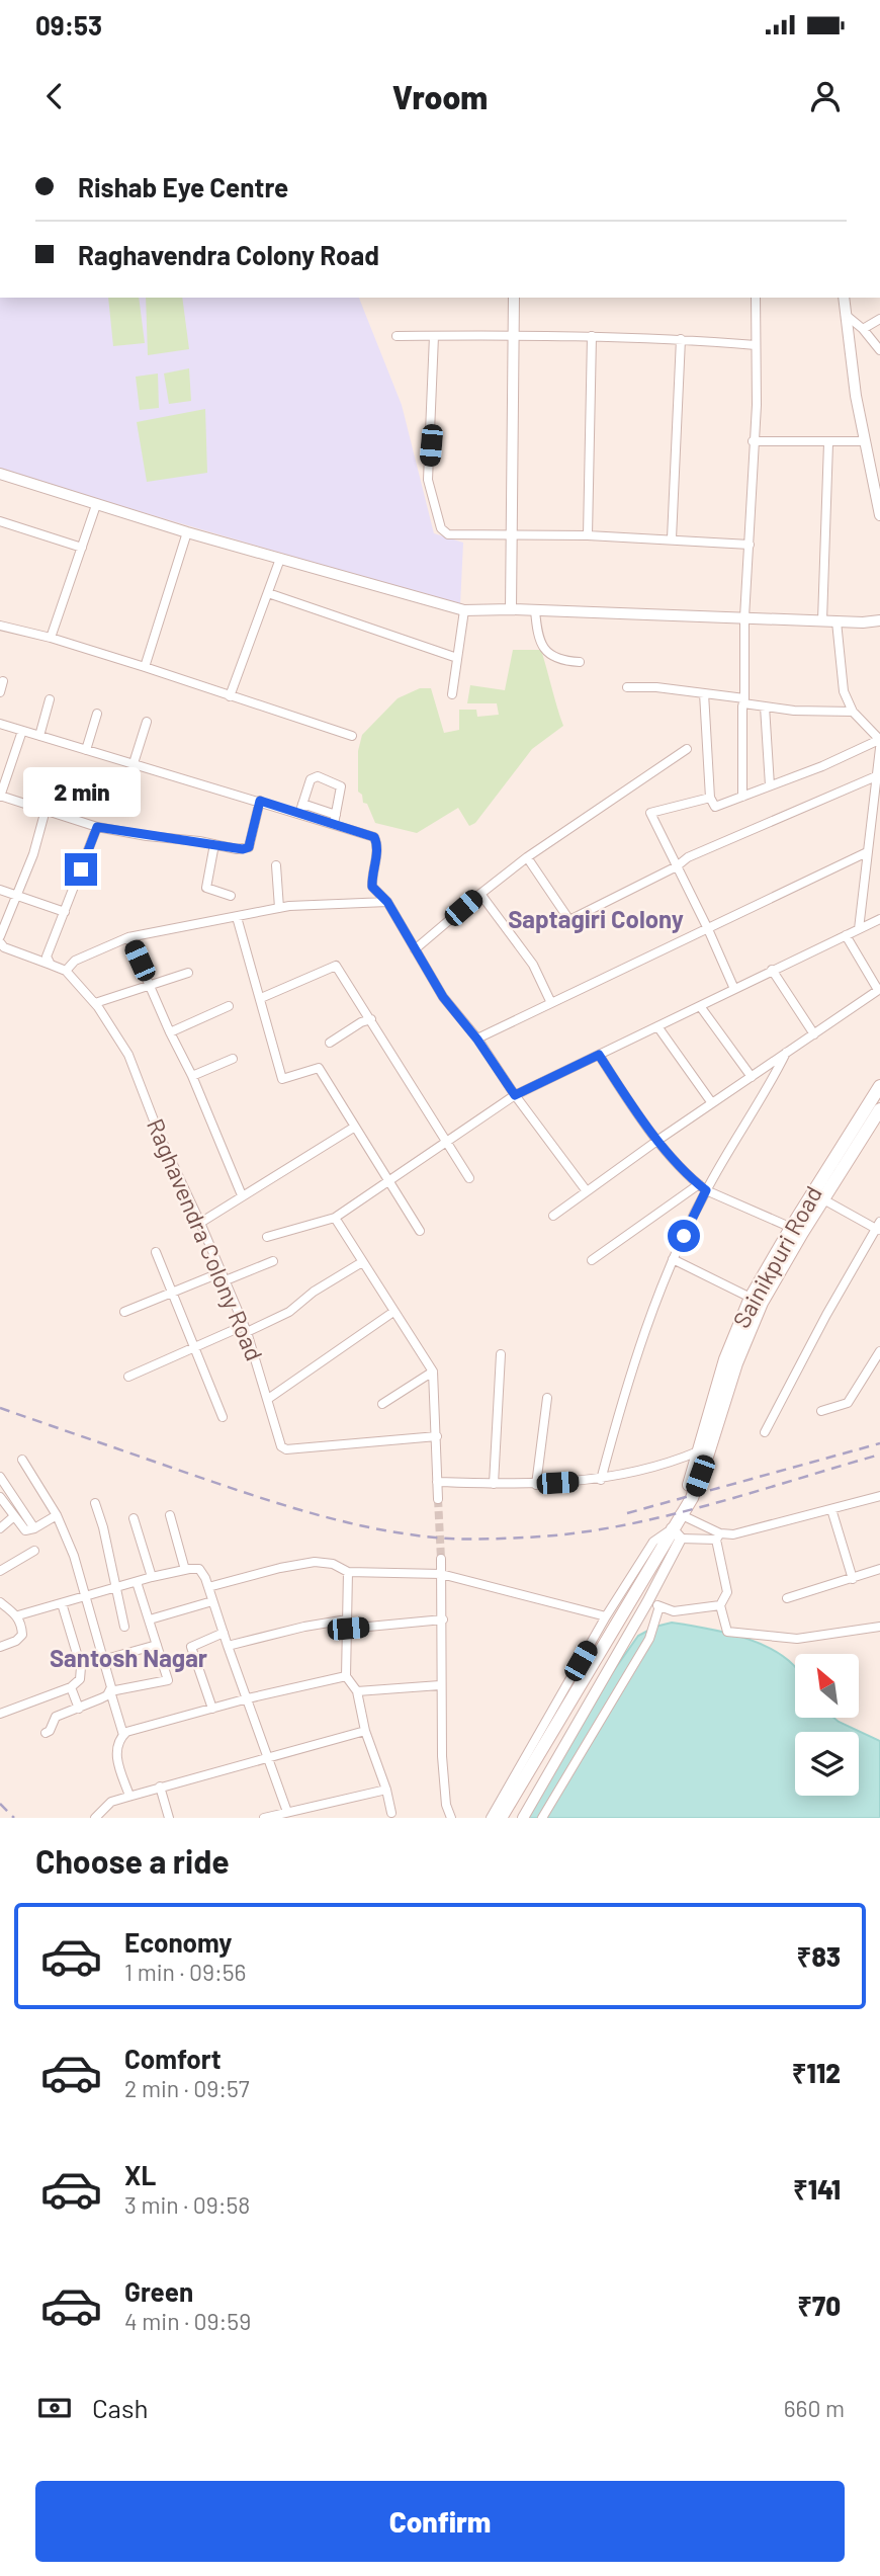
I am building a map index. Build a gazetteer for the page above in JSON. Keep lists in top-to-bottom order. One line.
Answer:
{"streets":{"main road":["Sainikpuri Road"],"street":["Raghavendra Colony Road"]},"districts":["Saptagiri Colony","Santosh Nagar"],"north":"top left","page":{"status":"09:53","header":"Vroom","banner":["Rishab Eye Centre","Raghavendra Colony Road"],"bubble":"2 min","heading":"Choose a ride","list":[{"name":"Economy","note":"1 min · 09:56","value":"₹83"},{"name":"Comfort","note":"2 min · 09:57","value":"₹112"},{"name":"XL","note":"3 min · 09:58","value":"₹141"},{"name":"Green","note":"4 min · 09:59","value":"₹70"}],"pay":["Cash","660 m"],"buttons":"Confirm"}}
